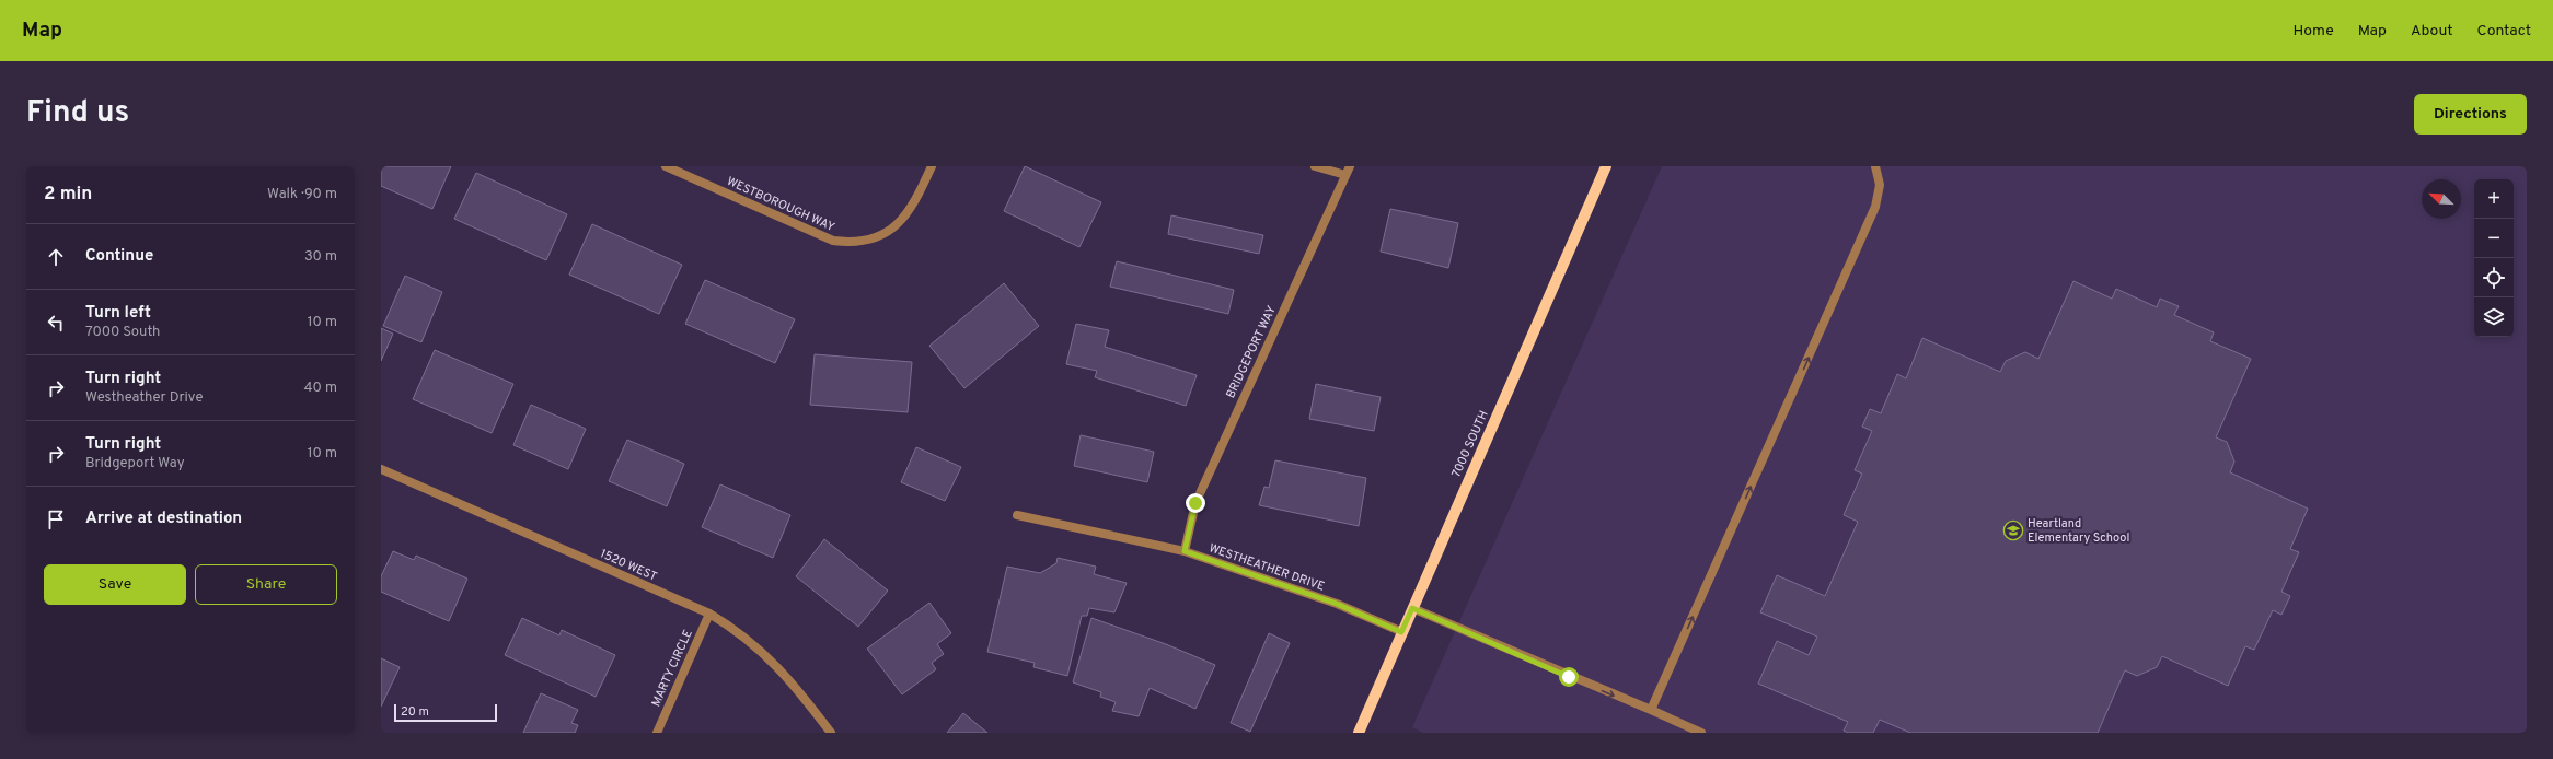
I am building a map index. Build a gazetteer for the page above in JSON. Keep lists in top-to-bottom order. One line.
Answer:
{"streets":{"main road":["7000 SOUTH"],"street":["WESTBOROUGH WAY","BRIDGEPORT WAY","1520 WEST","WESTHEATHER DRIVE","MARTY CIRCLE"]},"crossings":[["BRIDGEPORT WAY","WESTHEATHER DRIVE"],["7000 SOUTH","WESTHEATHER DRIVE"],["1520 WEST","MARTY CIRCLE"]],"places":{"school or university":["Heartland Elementary School"]},"scale_bar":"20 m","north":"top left","page":{"header":"Map","nav":["Home","Map","About","Contact"],"title":"Find us","buttons":["Directions",["Save","Share"]],"heading":["2 min","Walk · 90 m"],"map_buttons":["+","−"],"list":[["Continue","30 m"],["Turn left","7000 South","10 m"],["Turn right","Westheather Drive","40 m"],["Turn right","Bridgeport Way","10 m"],"Arrive at destination"],"scale":"20 m"}}
